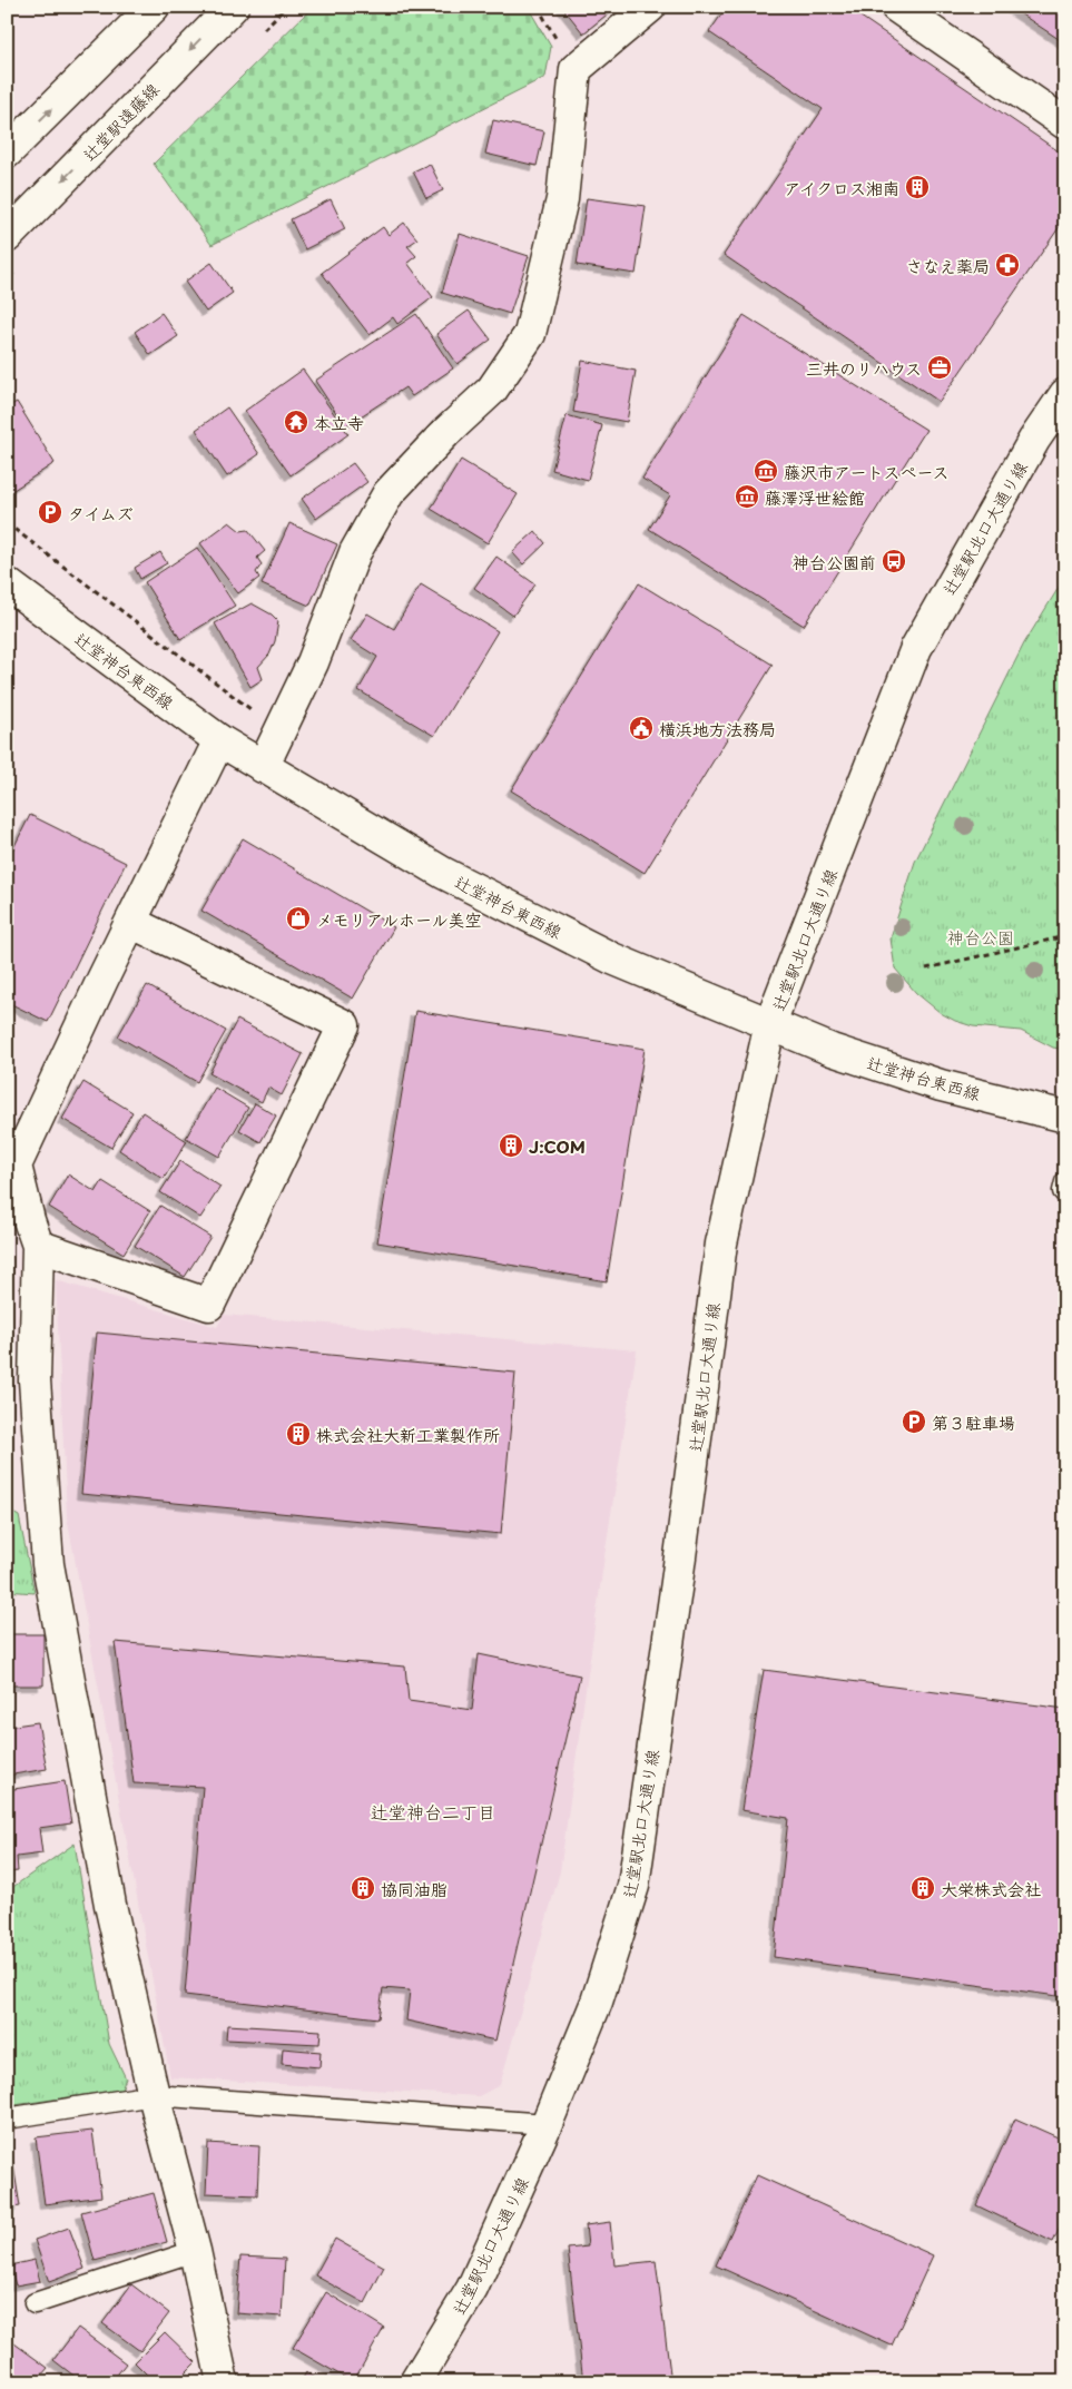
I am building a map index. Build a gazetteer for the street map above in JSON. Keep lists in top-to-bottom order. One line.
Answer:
{"streets":{"street":["辻堂駅遠藤線","辻堂駅北口大通り線","辻堂神台東西線"]},"crossings":[["辻堂駅北口大通り線","辻堂神台東西線"]],"districts":["辻堂神台二丁目"],"parks":["神台公園"],"places":{"building":["アイクロス湘南","J:COM","株式会社大新工業製作所","協同油脂","大栄株式会社"],"pharmacy":["さなえ薬局"],"office":["三井のリハウス"],"temple":["本立寺"],"museum":["藤沢市アートスペース","藤澤浮世絵館"],"parking":["タイムズ","第３駐車場"],"bus stop":["神台公園前"],"public building":["横浜地方法務局"],"shop":["メモリアルホール美空"]}}
